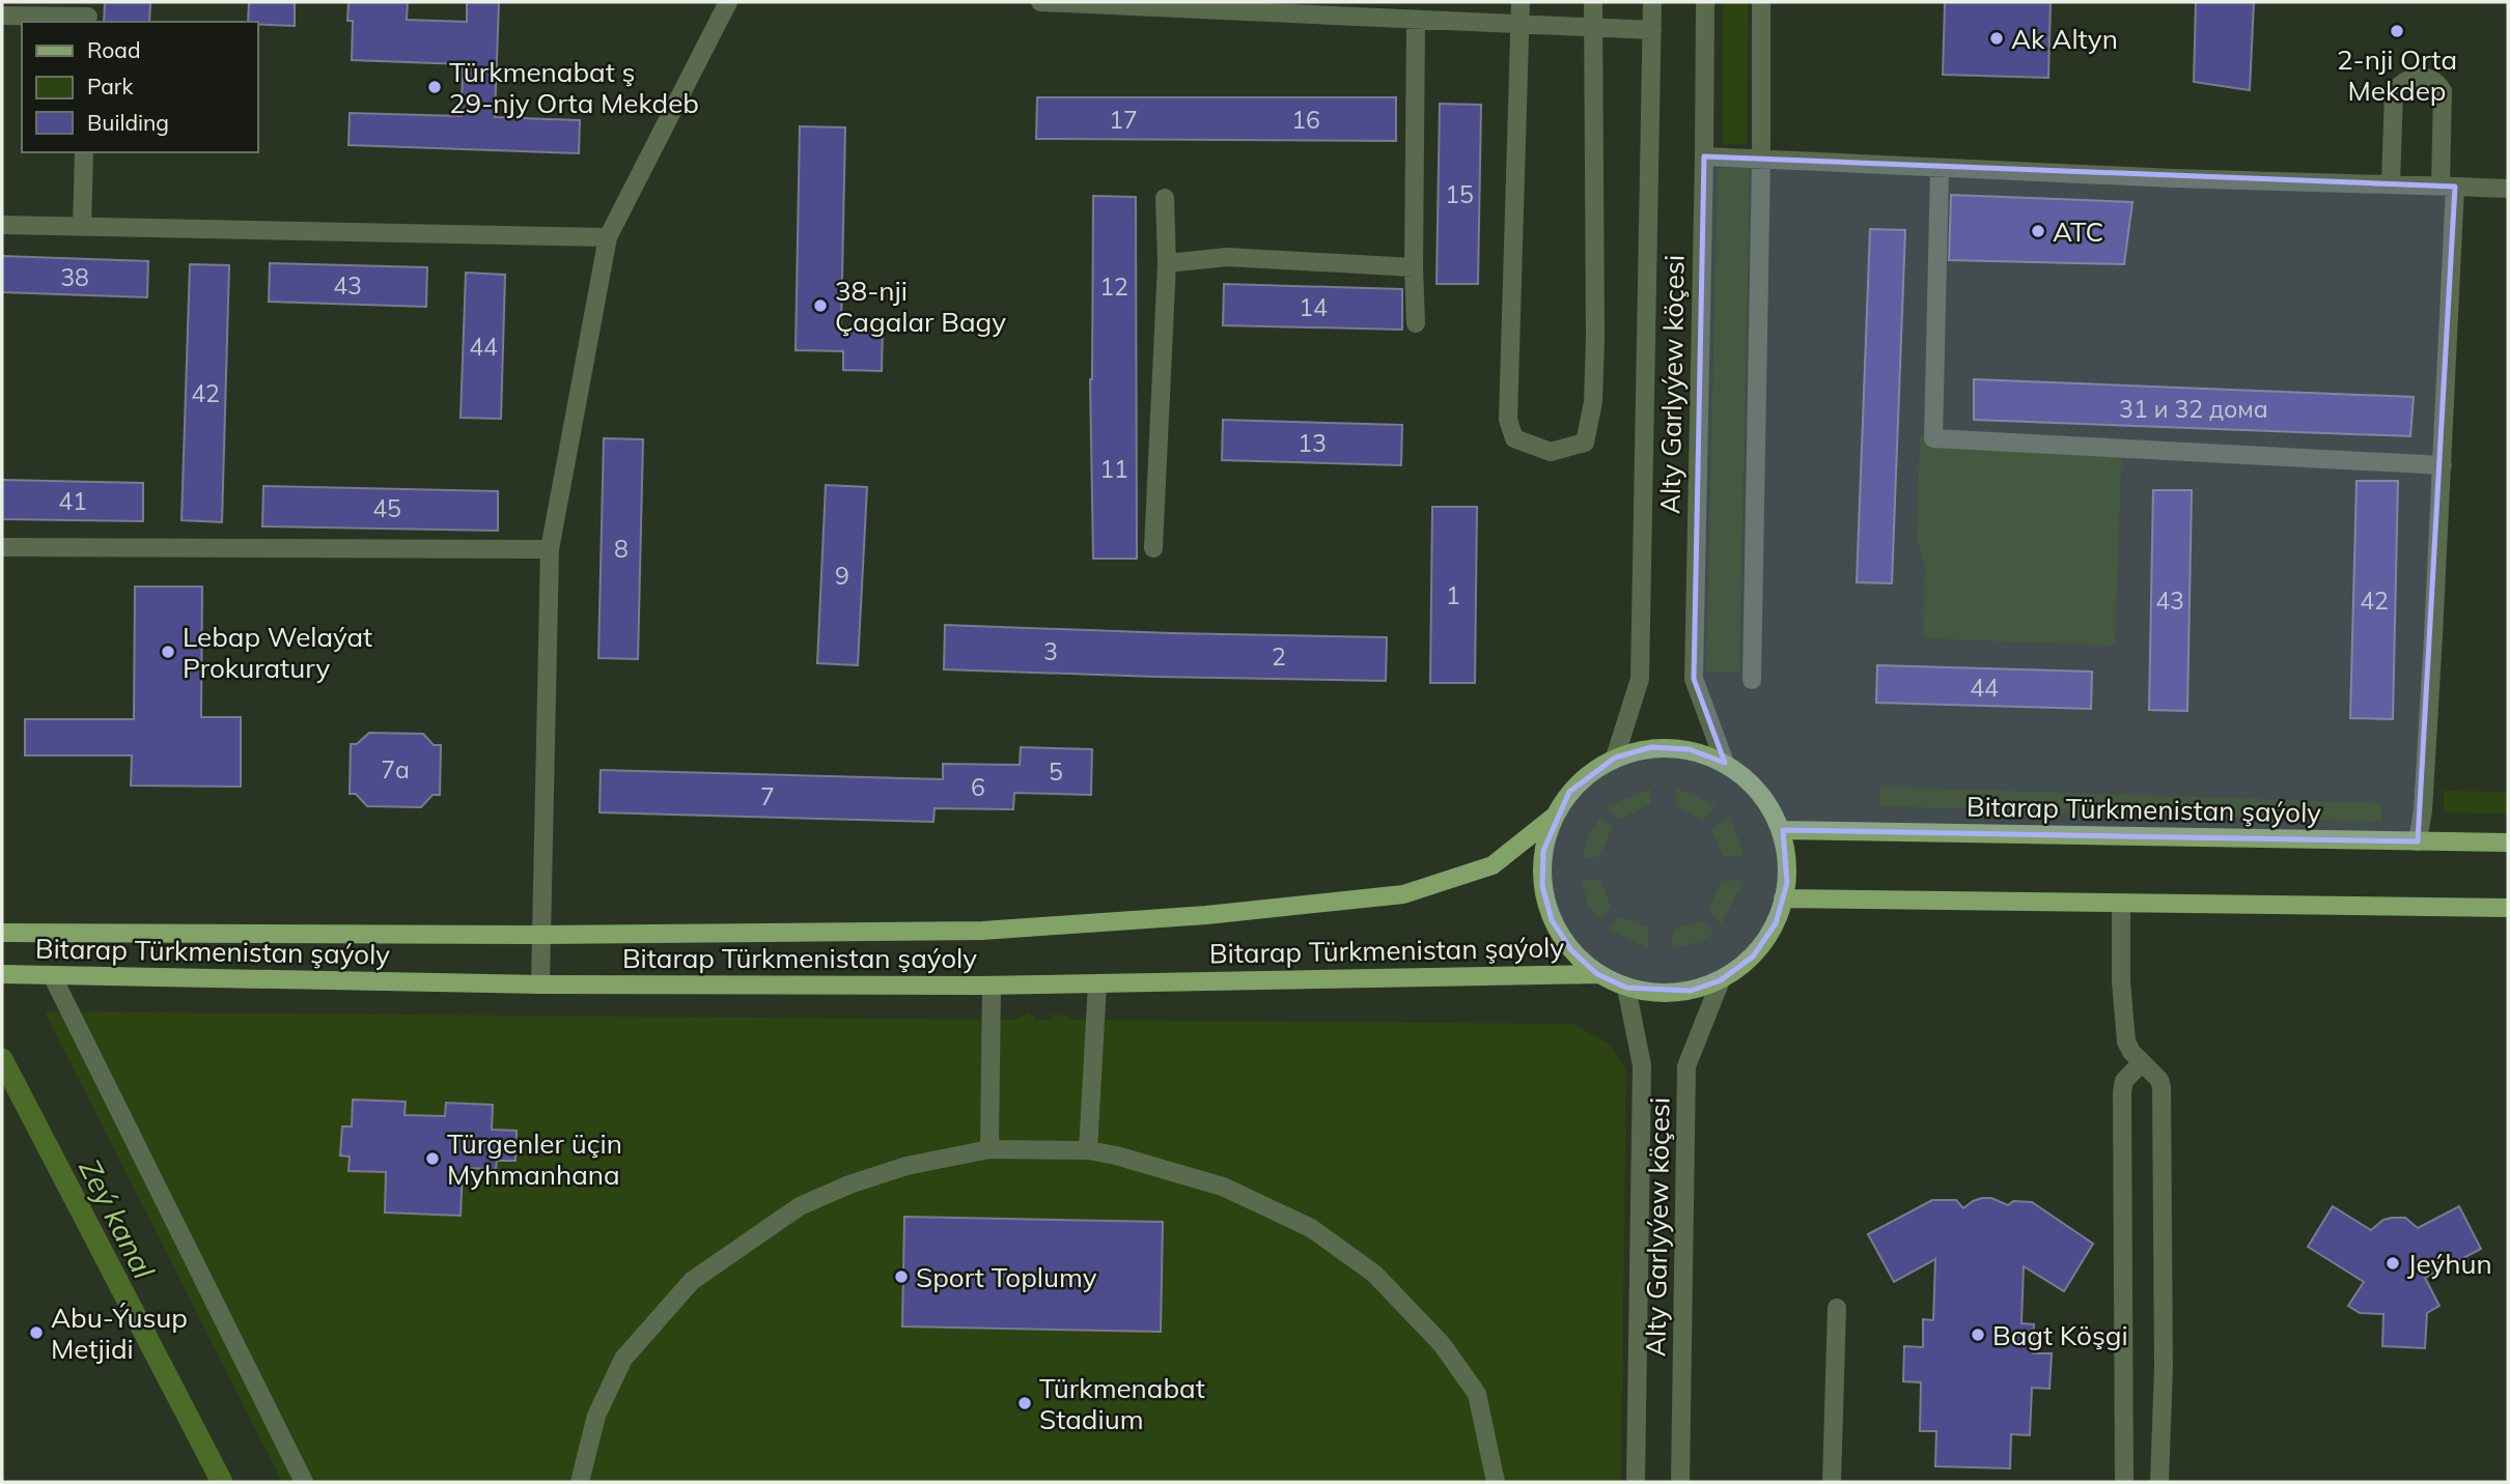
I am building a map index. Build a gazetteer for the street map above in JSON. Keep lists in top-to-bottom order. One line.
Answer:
{"streets":{"main road":["Bitarap Türkmenistan şaýoly"],"street":["Alty Garlyýew köçesi"]},"crossings":[["Alty Garlyýew köçesi","Bitarap Türkmenistan şaýoly"]],"water":["Zeý kanal"],"places":["2-nji Orta Mekdep","Ak Altyn","Türkmenabat ş 29-njy Orta Mekdeb","АТС","38-nji Çagalar Bagy","Lebap Welaýat Prokuratury","Türgenler üçin Myhmanhana","Jeýhun","Sport Toplumy","Abu-Ýusup Metjidi","Bagt Köşgi","Türkmenabat Stadium"],"house_numbers":["17","16","15","38","43","12","14","44","42","31 и 32 дома","13","11","41","45","8","9","1","43","42","3","2","44","7a","5","6","7"],"legend":["Road","Park","Building"]}
